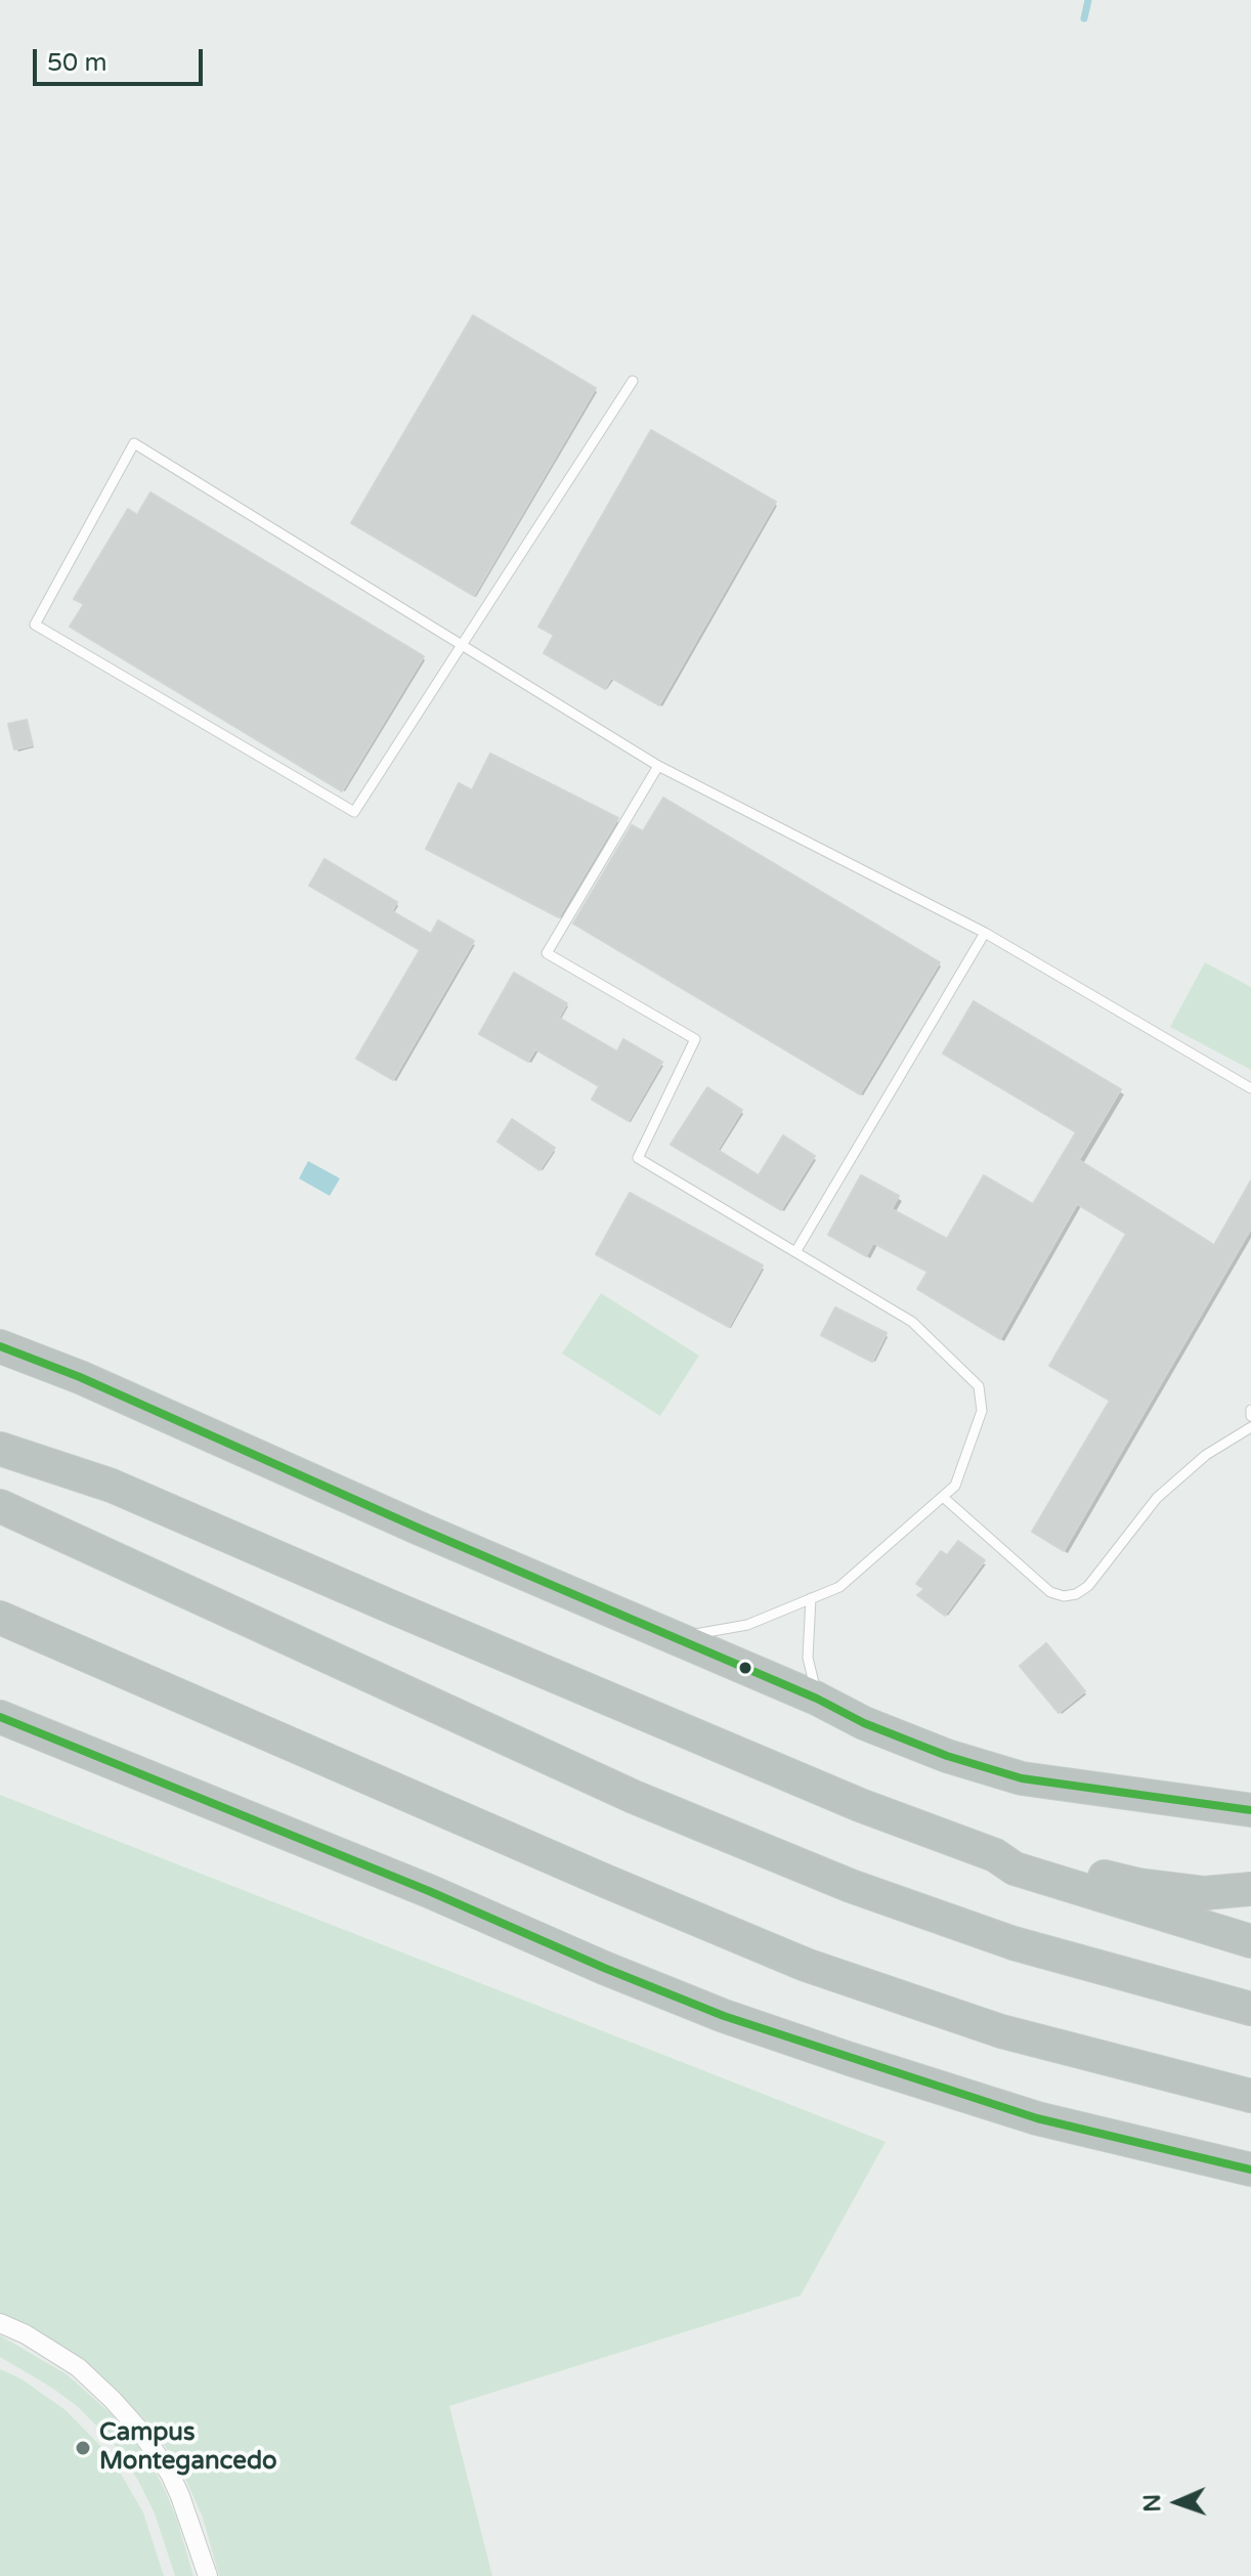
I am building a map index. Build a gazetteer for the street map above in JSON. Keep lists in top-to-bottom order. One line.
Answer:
{"places":["Campus Montegancedo"],"scale_bar":"50 m","north":"left"}
